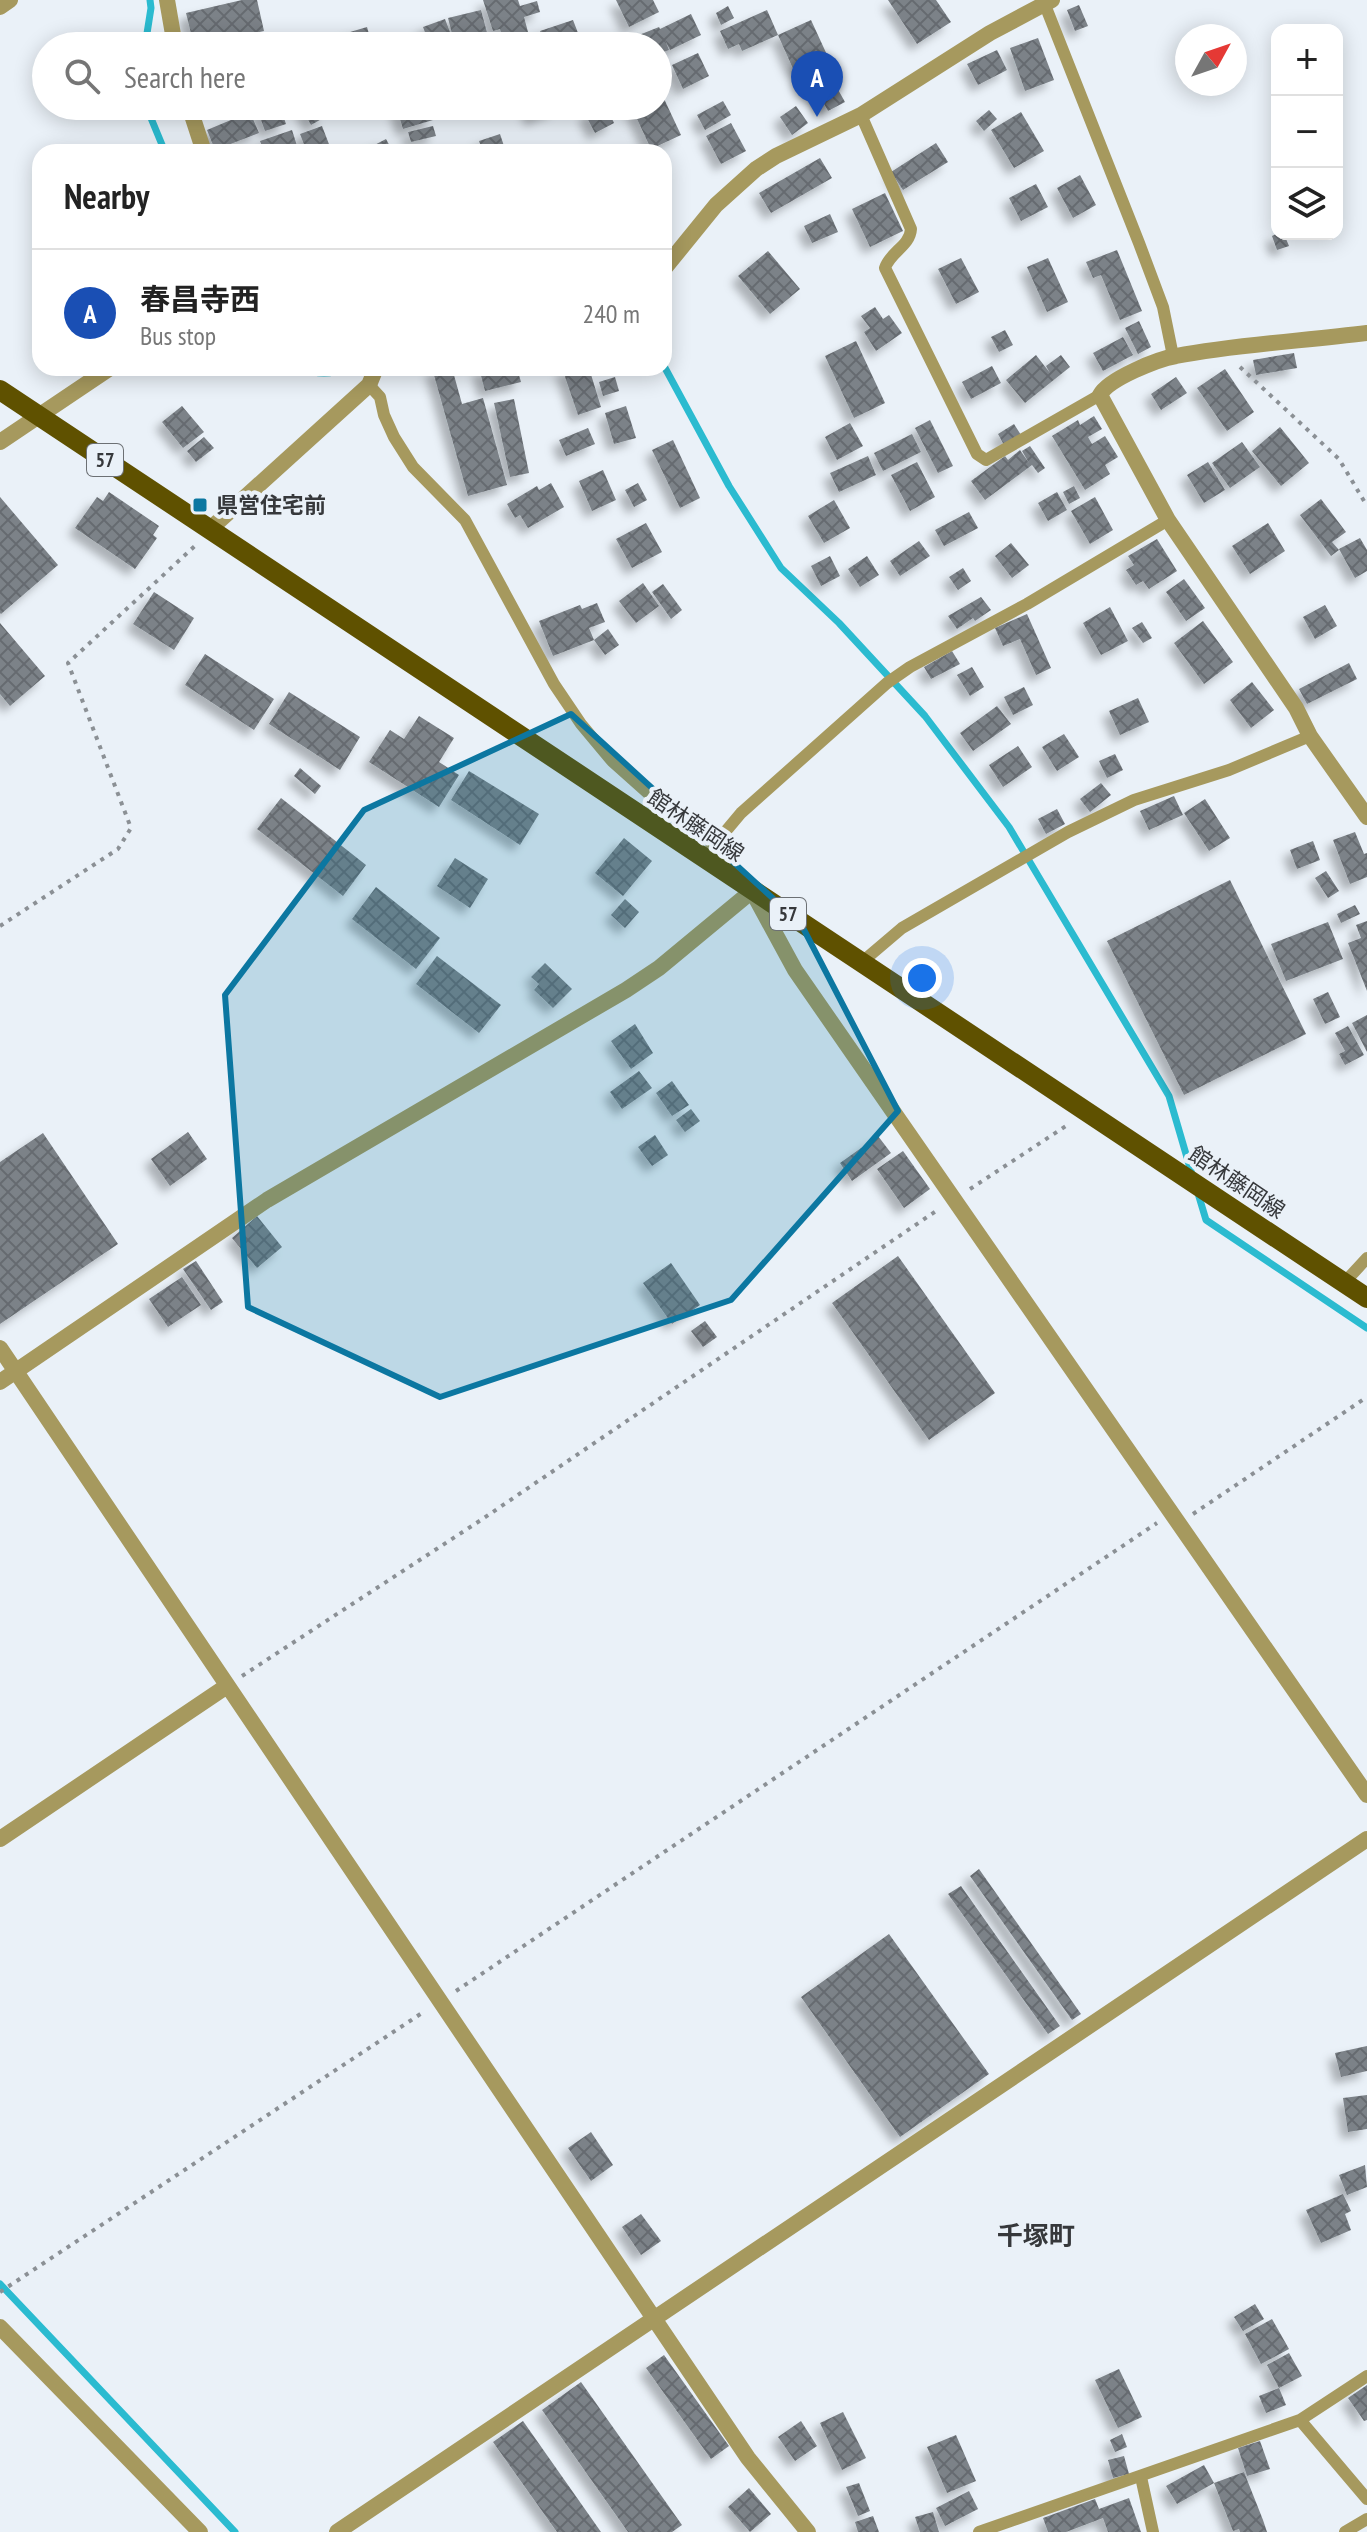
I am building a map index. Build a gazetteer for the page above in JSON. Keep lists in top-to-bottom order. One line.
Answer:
{"streets":{"main road":["57","館林藤岡線"]},"districts":["千塚町"],"places":{"transit":["県営住宅前"]},"north":"top right","page":{"map_buttons":["+","−"],"search":"Search here","pins":"A","heading":"Nearby","list":[{"mark":"A","name":"春昌寺西","note":"Bus stop","value":"240 m"}]}}
